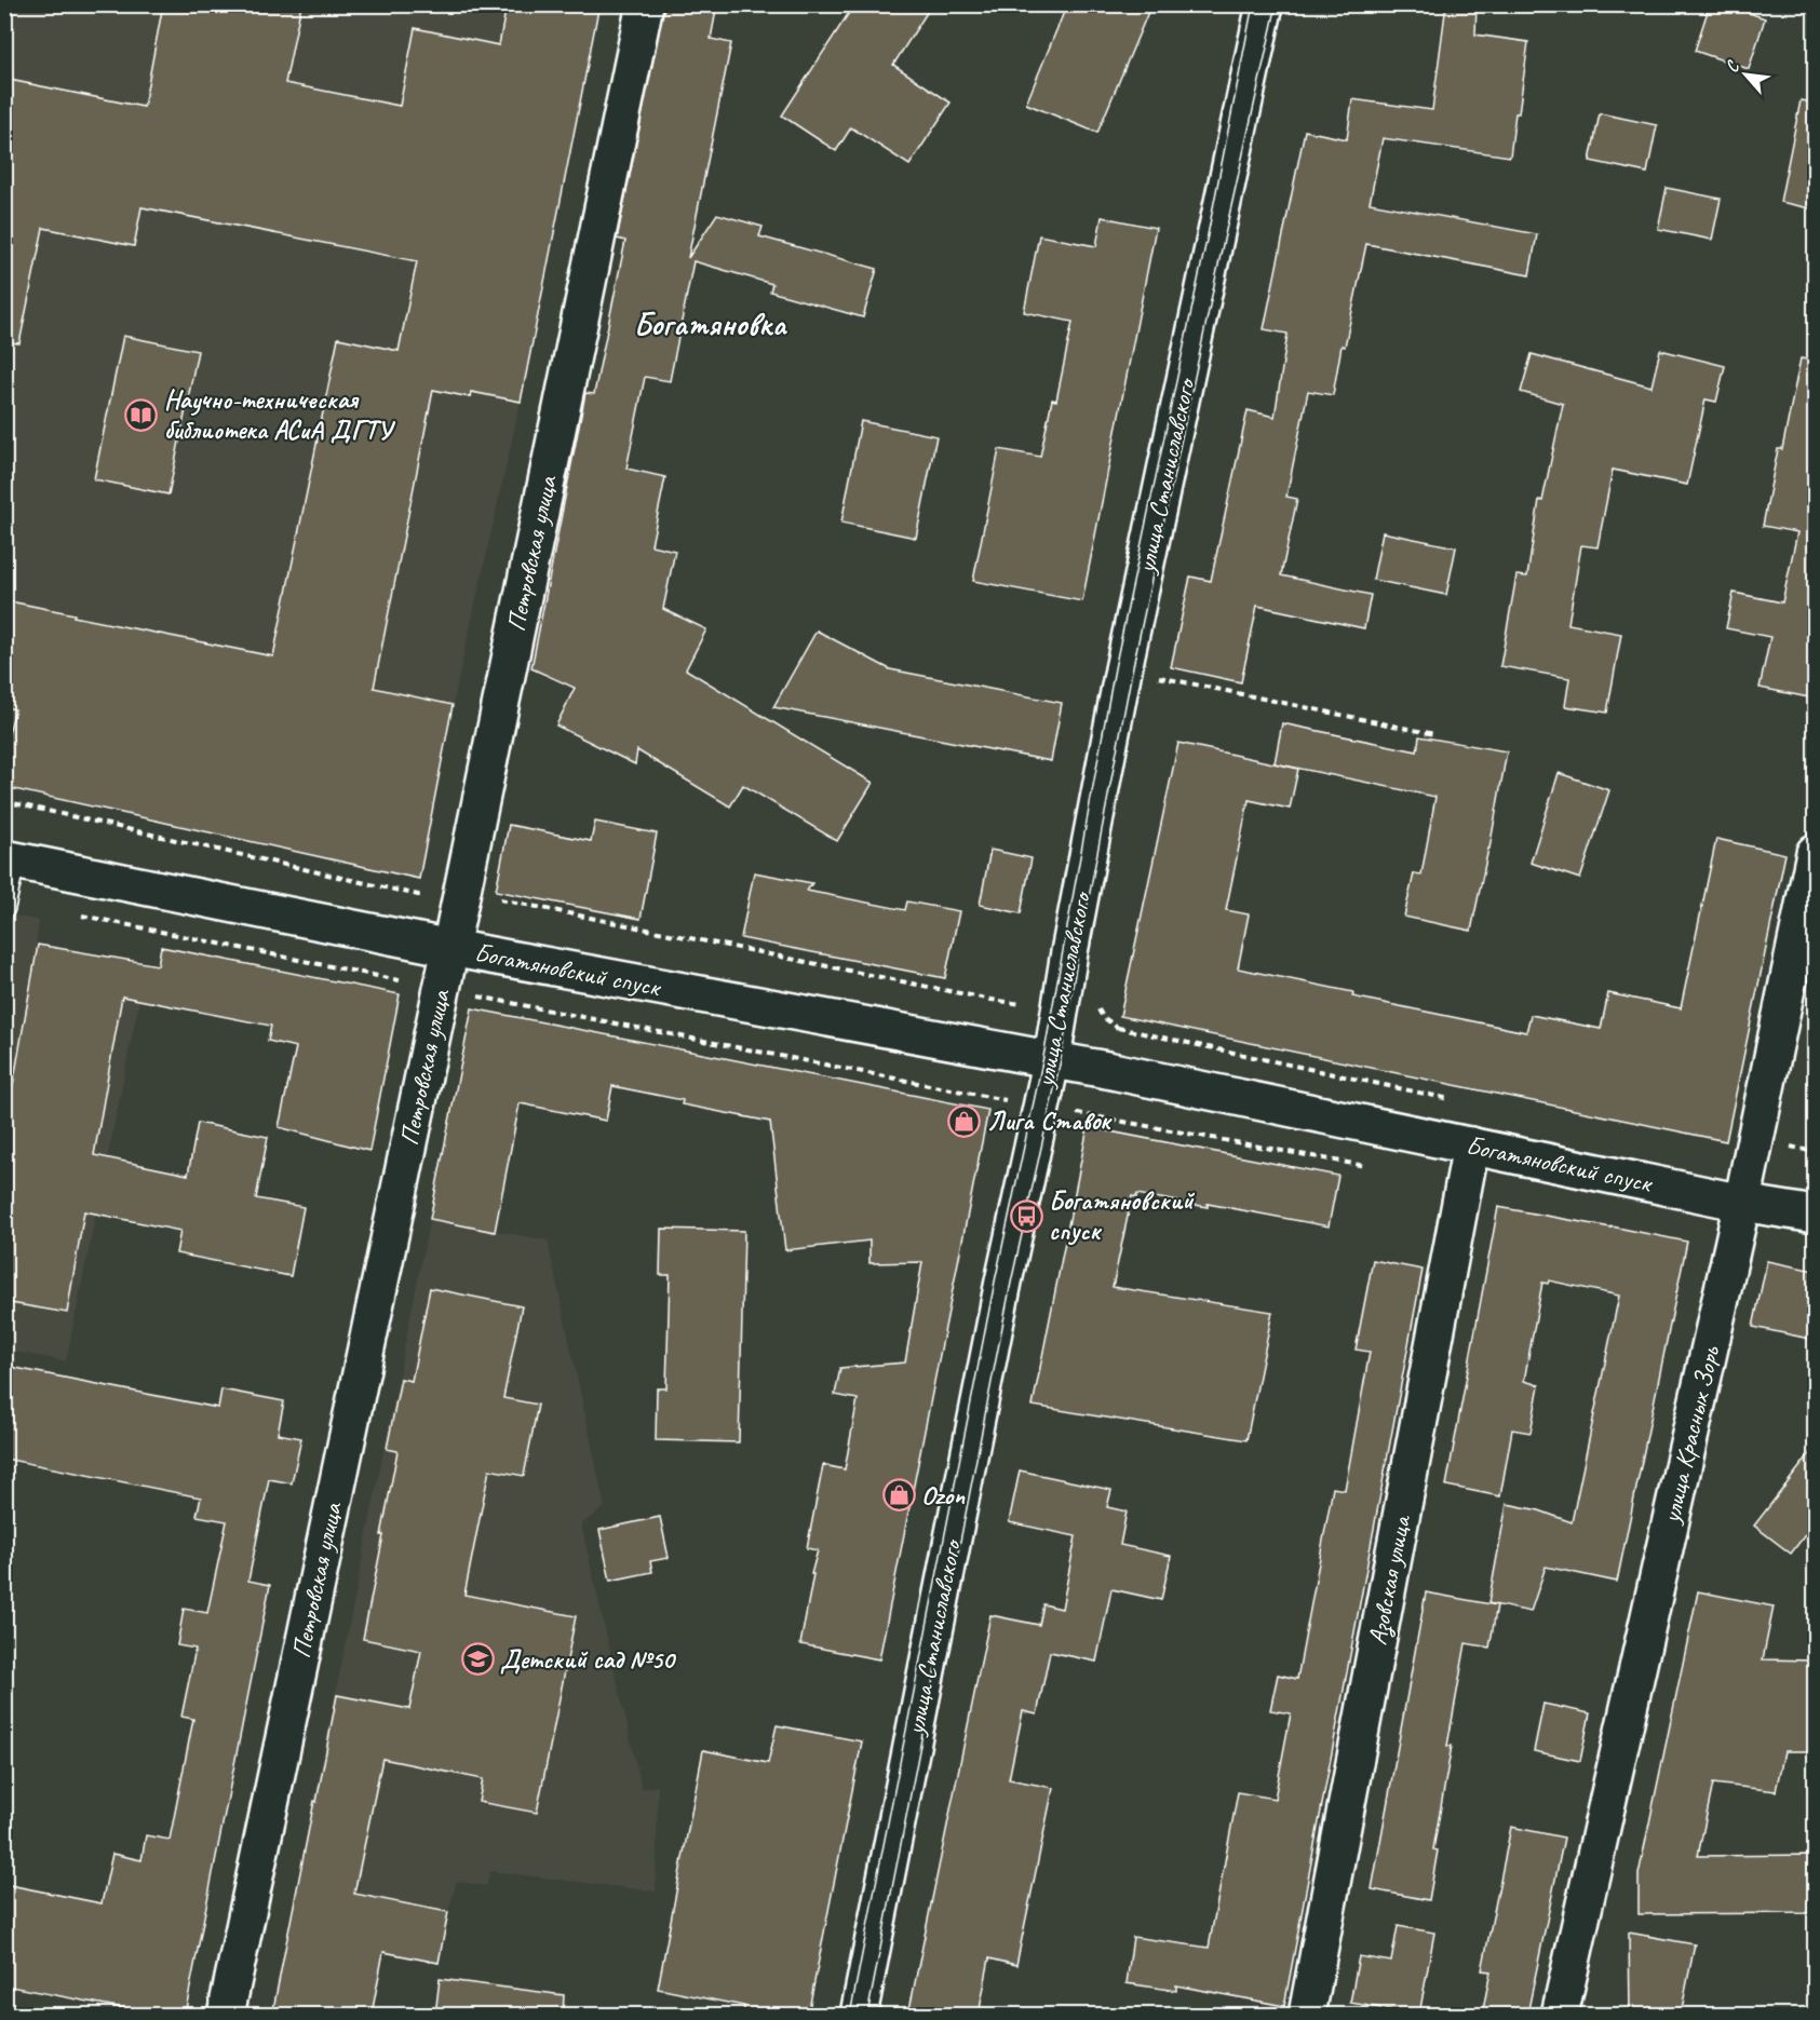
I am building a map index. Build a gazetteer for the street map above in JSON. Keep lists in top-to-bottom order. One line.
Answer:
{"streets":{"street":["улица Станиславского","Петровская улица","Богатяновский спуск","улица Красных Зорь","Азовская улица"]},"crossings":[["улица Станиславского","Богатяновский спуск"],["Петровская улица","Богатяновский спуск"],["Богатяновский спуск","улица Красных Зорь"],["Богатяновский спуск","Азовская улица"]],"districts":["Богатяновка"],"places":{"library":["Научно-техническая библиотека АСиА ДГТУ"],"shop":["Лига Ставок","Ozon"],"bus stop":["Богатяновский спуск"],"school or university":["Детский сад №50"]},"north":"top left"}
